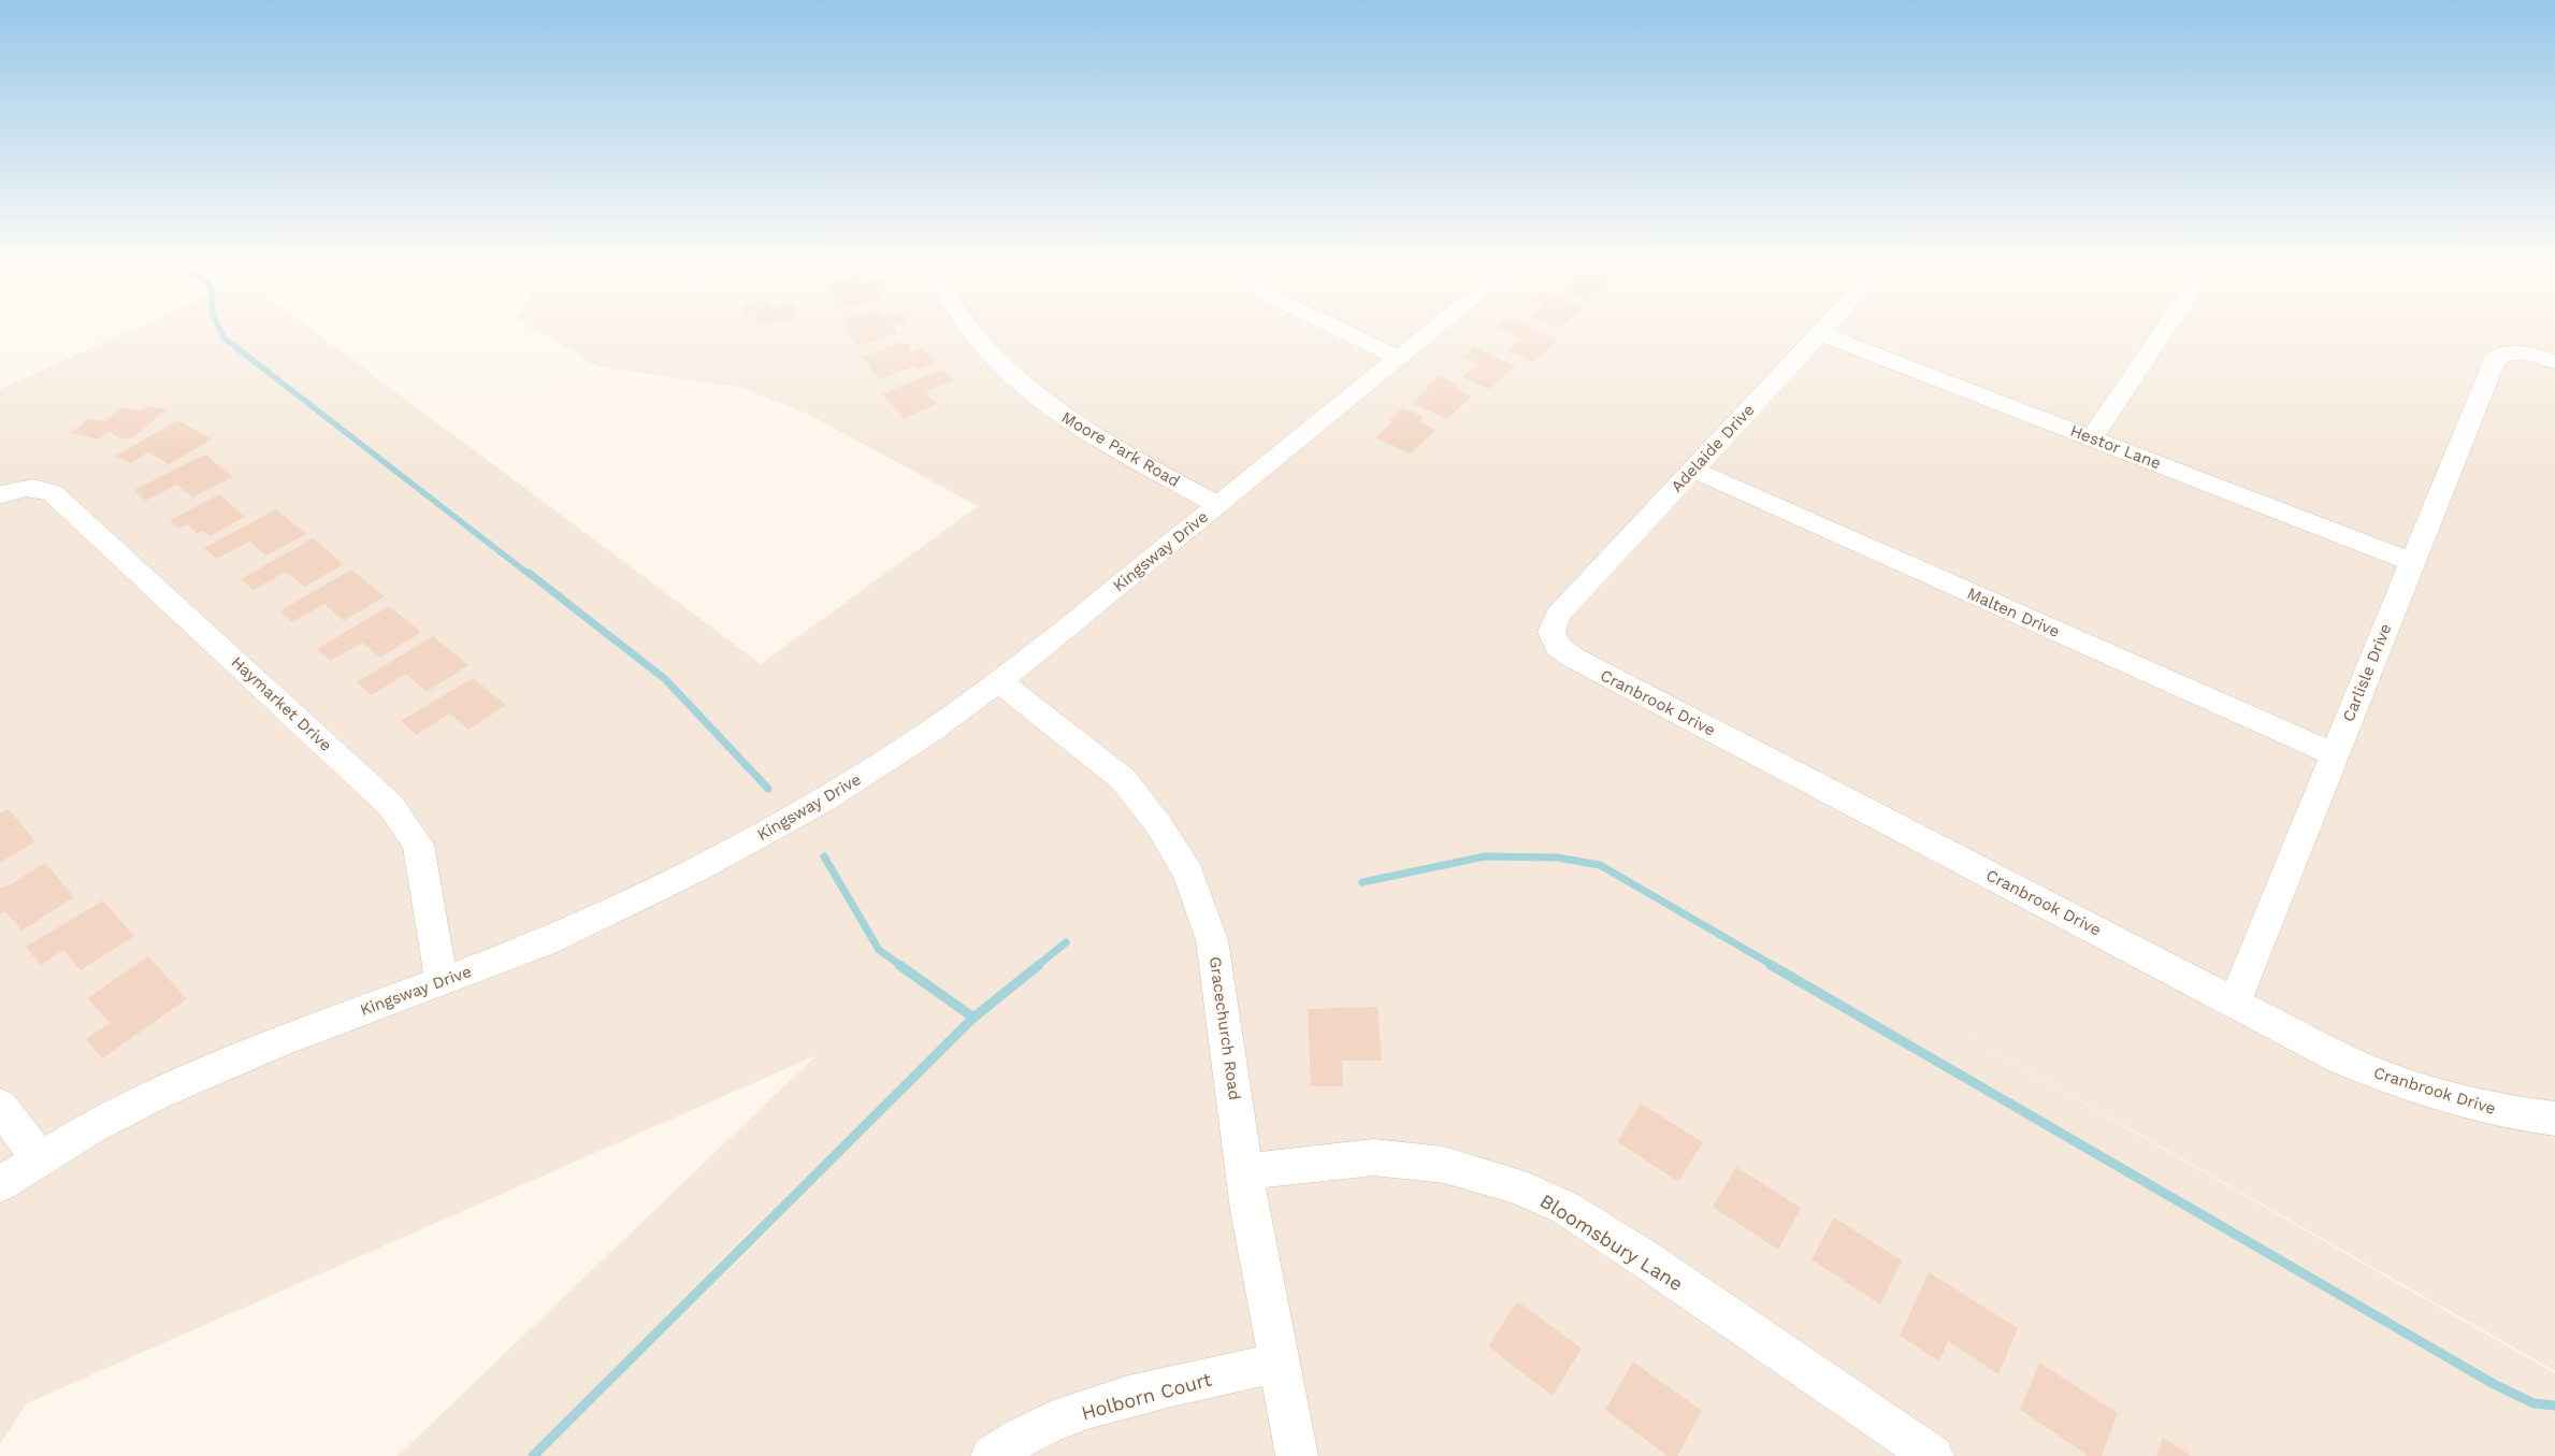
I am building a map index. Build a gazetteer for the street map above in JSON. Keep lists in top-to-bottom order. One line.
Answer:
{"streets":{"street":["Hestor Lane","Adelaide Drive","Moore Park Road","Kingsway Drive","Malten Drive","Carlisle Drive","Cranbrook Drive","Haymarket Drive","Gracechurch Road","Bloomsbury Lane","Holborn Court"]},"crossings":[["Hestor Lane","Adelaide Drive"],["Hestor Lane","Carlisle Drive"],["Adelaide Drive","Malten Drive"],["Adelaide Drive","Cranbrook Drive"],["Moore Park Road","Kingsway Drive"],["Kingsway Drive","Haymarket Drive"],["Kingsway Drive","Gracechurch Road"],["Malten Drive","Carlisle Drive"],["Carlisle Drive","Cranbrook Drive"],["Gracechurch Road","Bloomsbury Lane"],["Gracechurch Road","Holborn Court"]]}
